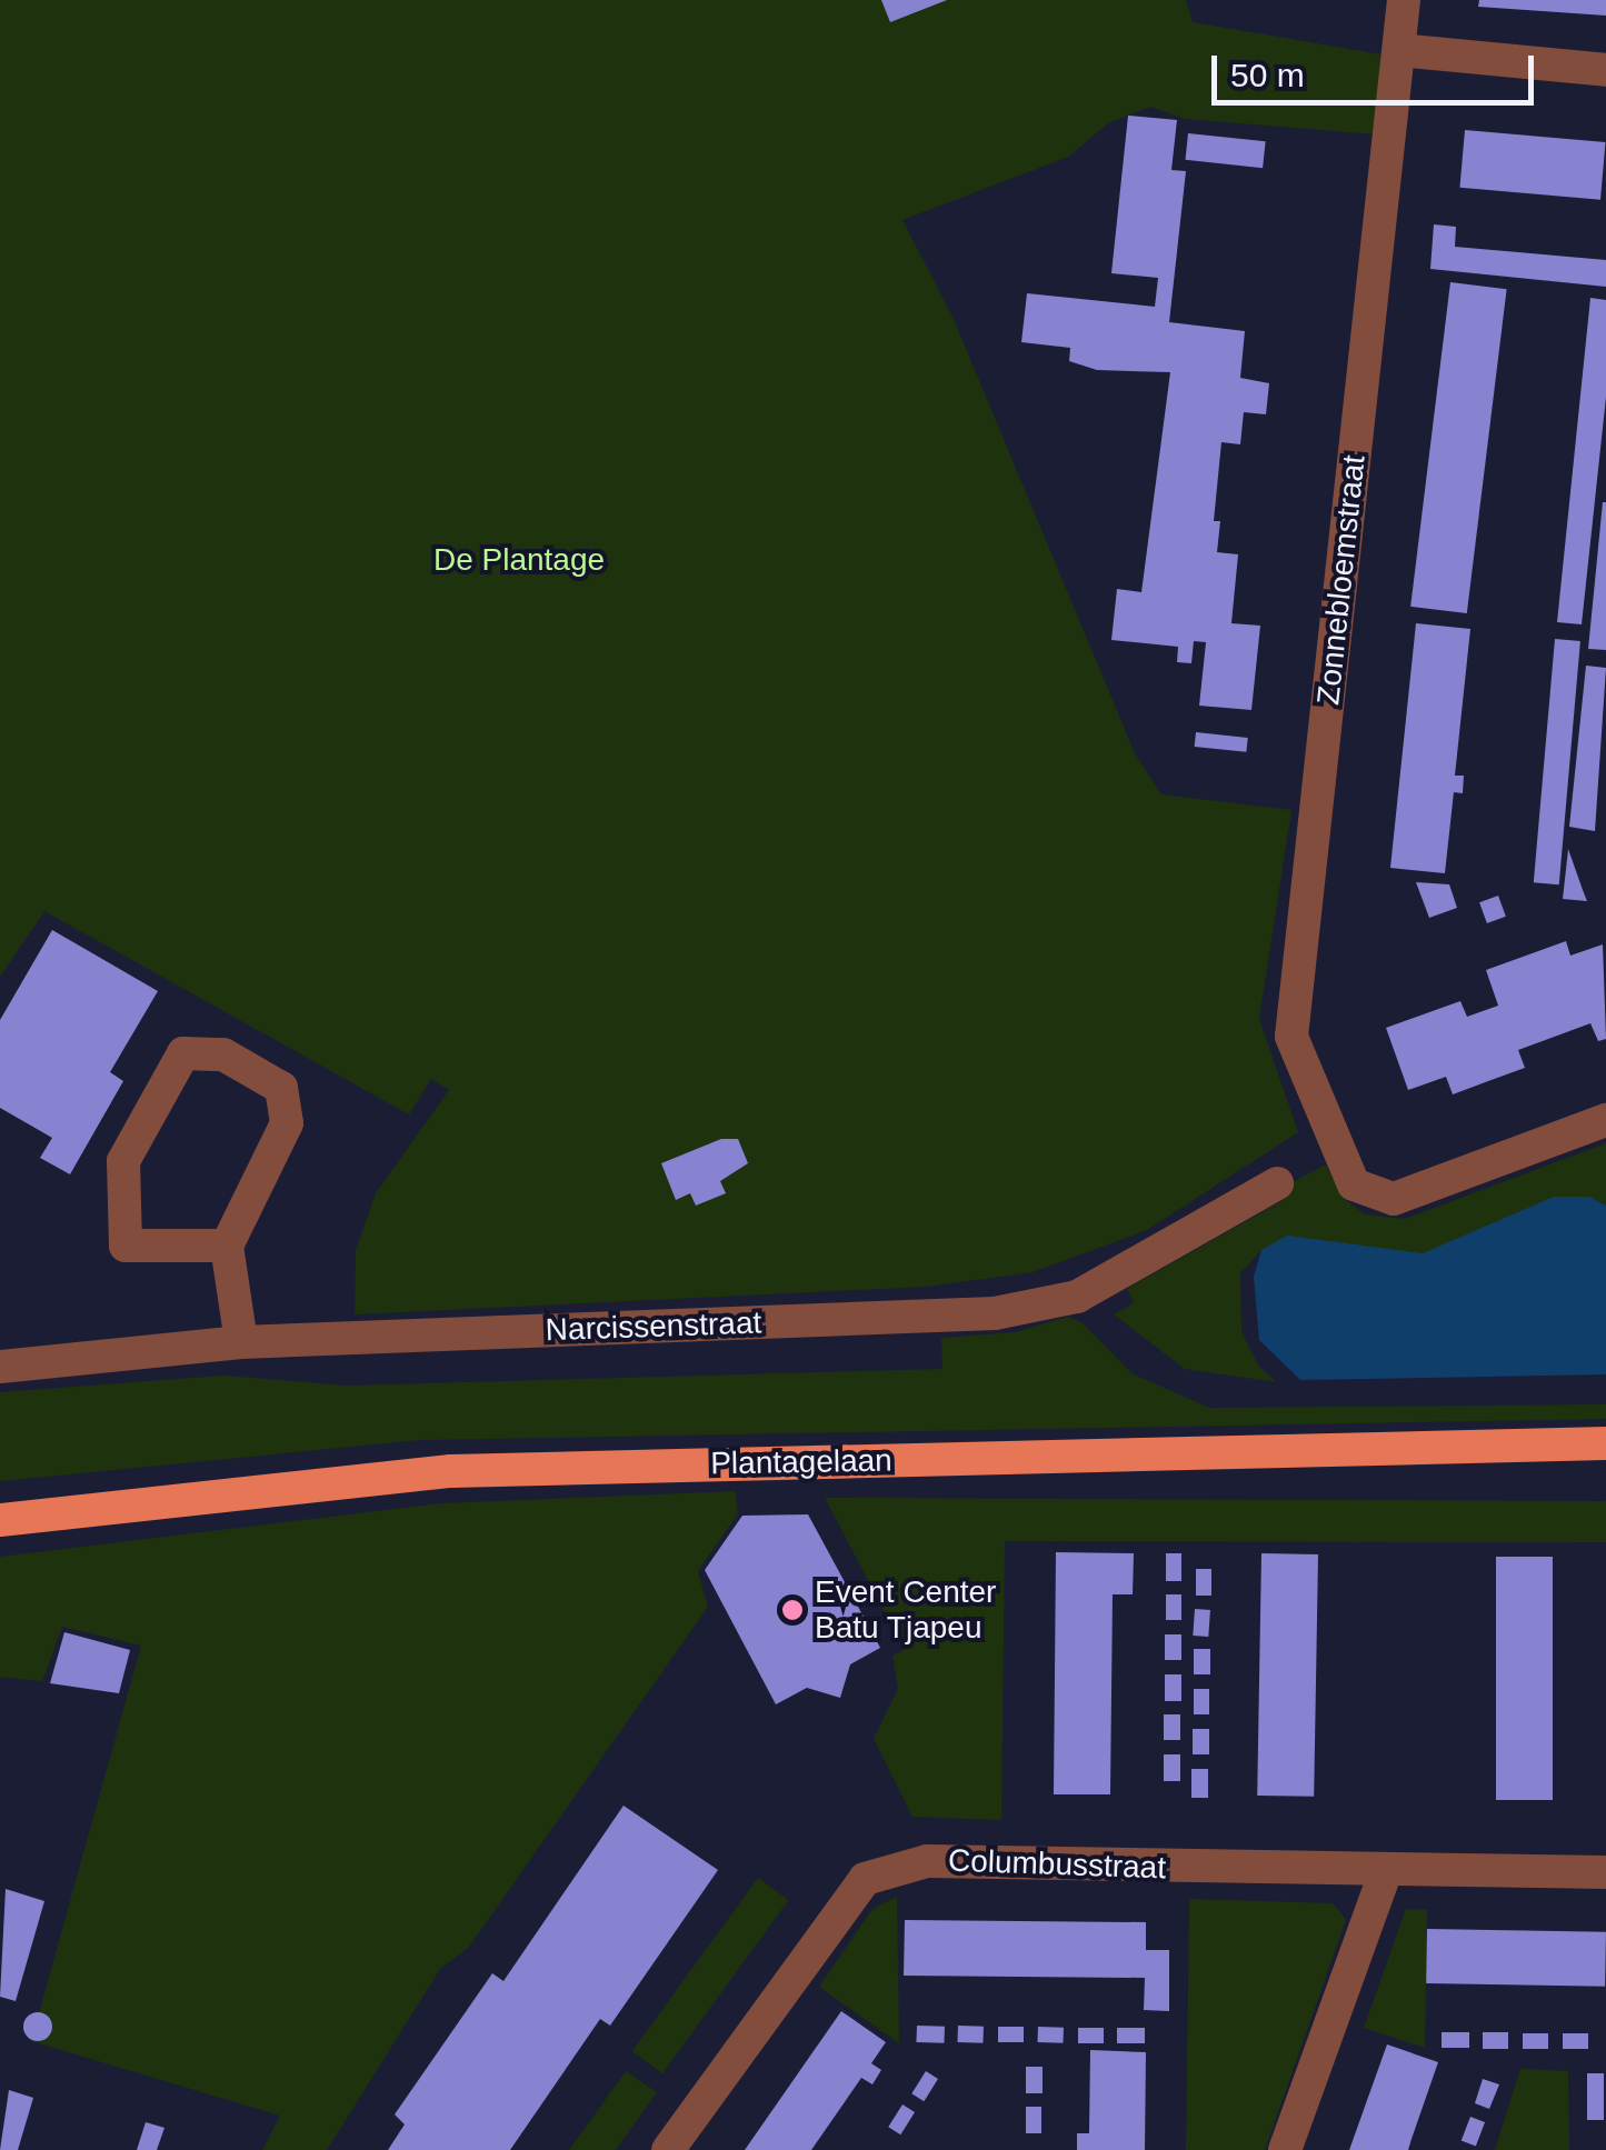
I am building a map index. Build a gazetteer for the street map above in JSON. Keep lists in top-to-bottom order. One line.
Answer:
{"streets":{"main road":["Plantagelaan"],"street":["Zonnebloemstraat","Narcissenstraat","Columbusstraat"]},"parks":["De Plantage"],"places":["Event Center Batu Tjapeu"],"scale_bar":"50 m"}
